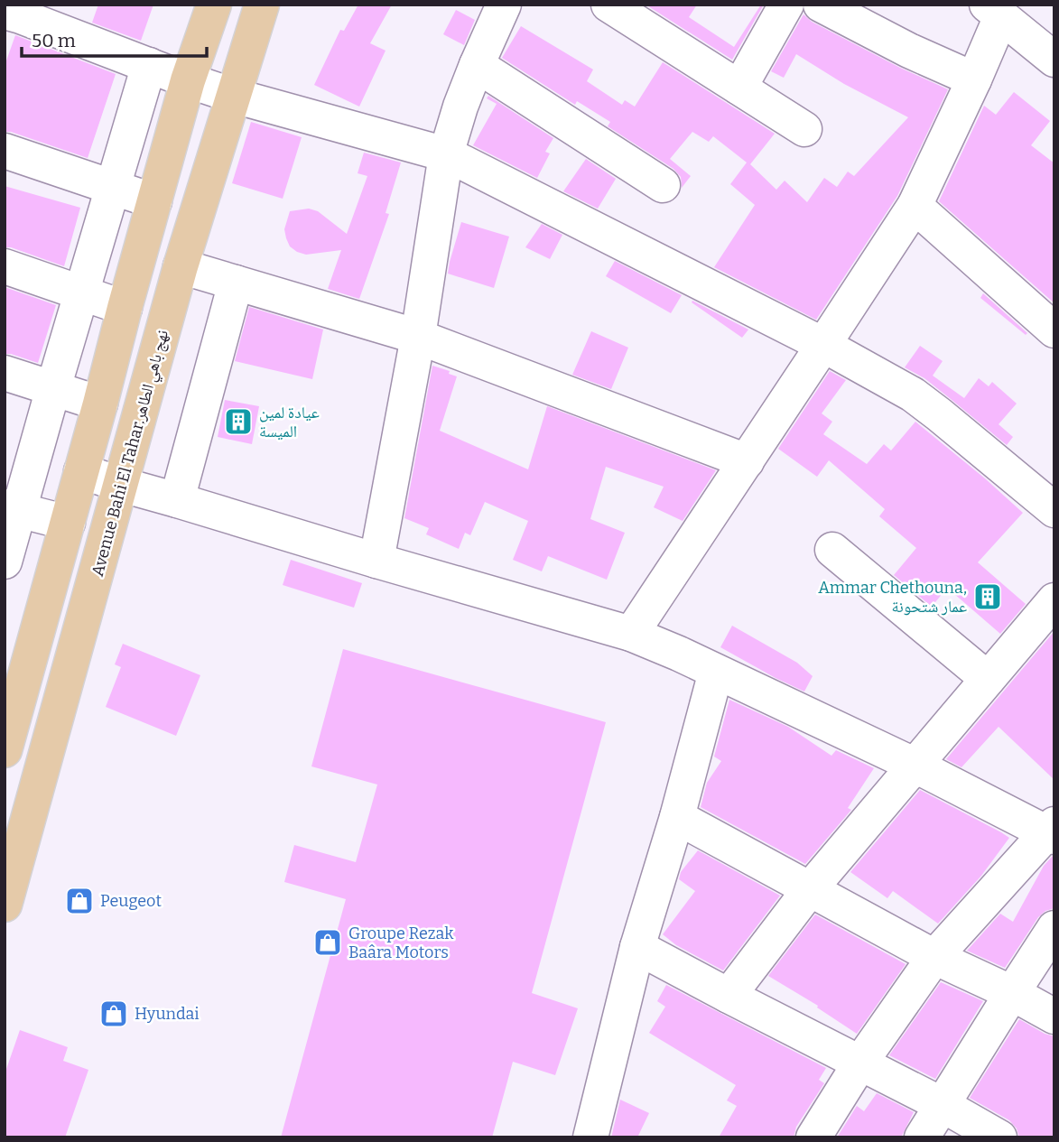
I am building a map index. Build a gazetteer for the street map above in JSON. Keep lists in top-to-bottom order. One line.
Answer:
{"streets":{"main road":["Avenue Bahi El Tahar,نهج باهي الطاهر"]},"places":{"building":["عيادة لمين الميسة","Ammar Chethouna, عمار شتحونة"],"shop":["Peugeot","Groupe Rezak Baâra Motors","Hyundai"]},"scale_bar":"50 m"}
